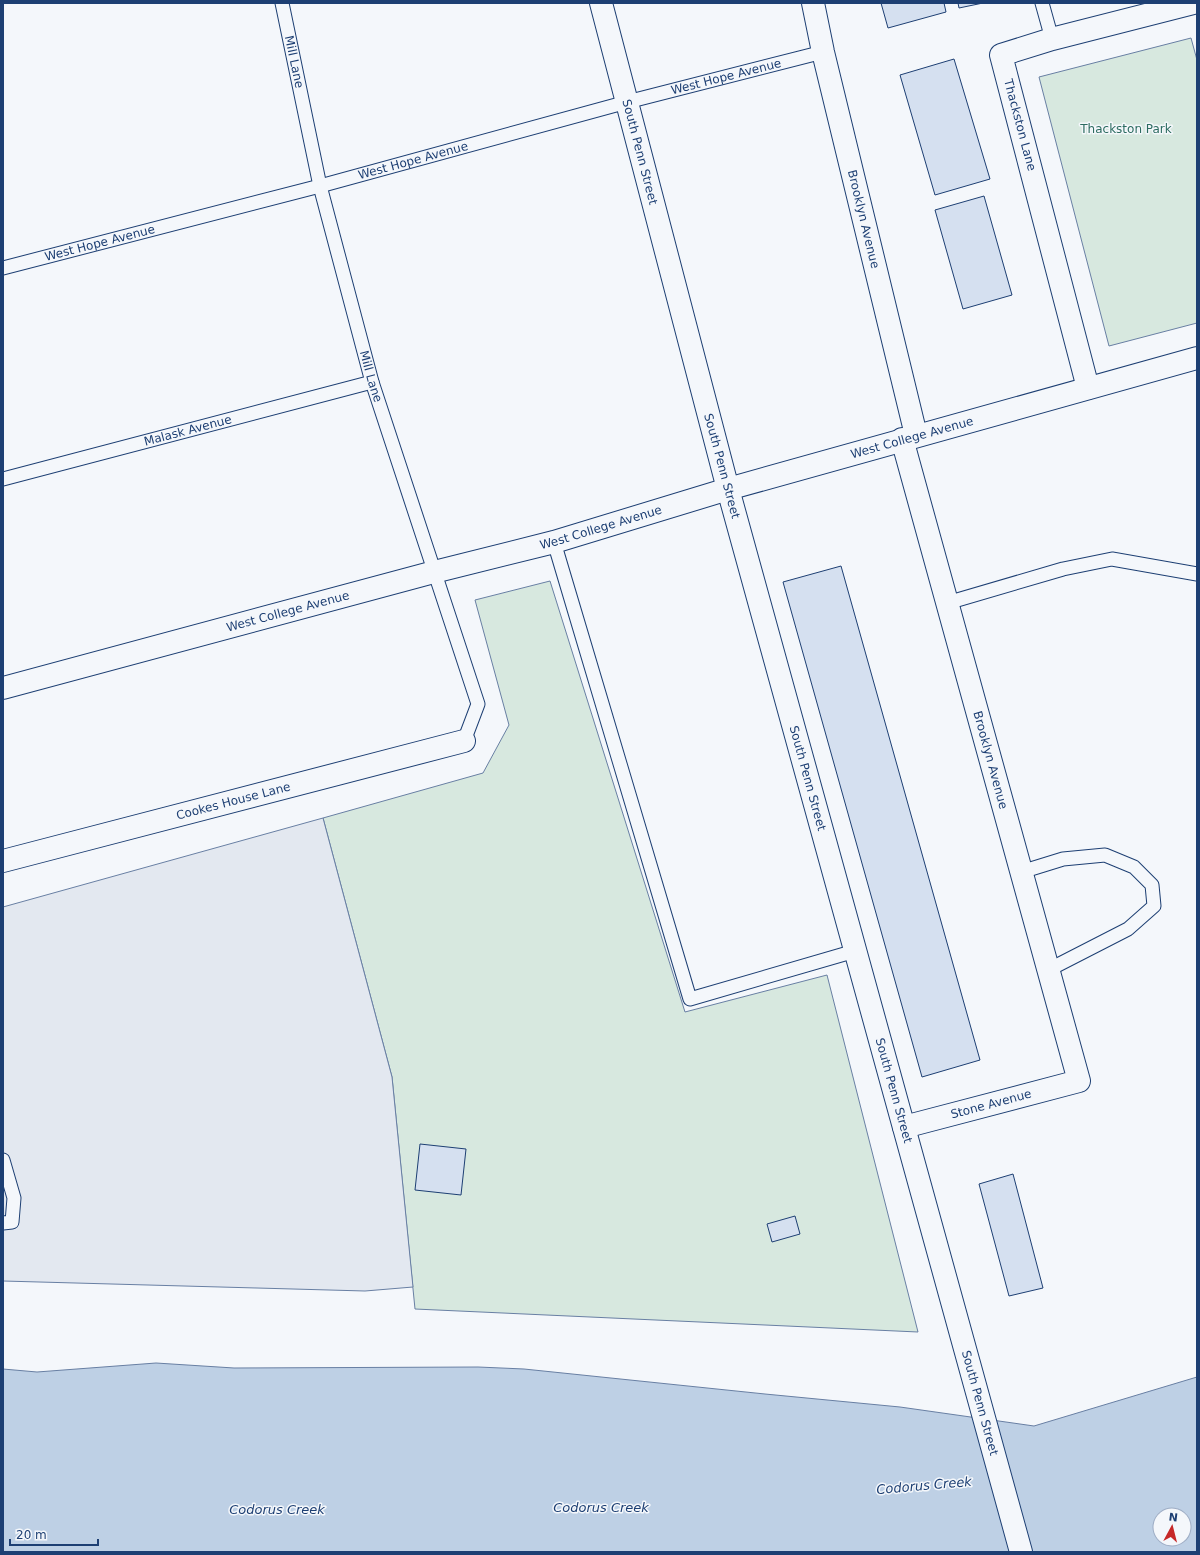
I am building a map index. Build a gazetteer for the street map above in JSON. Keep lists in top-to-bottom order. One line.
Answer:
{"streets":{"street":["Thackston Lane","South Penn Street","Brooklyn Avenue","West College Avenue","Cookes House Lane","Stone Avenue"],"lane":["Mill Lane","West Hope Avenue","Malask Avenue"]},"crossings":[["Mill Lane","West Hope Avenue"],["Mill Lane","Malask Avenue"],["Mill Lane","West College Avenue"],["Mill Lane","Cookes House Lane"],["West Hope Avenue","South Penn Street"],["West Hope Avenue","Brooklyn Avenue"],["Thackston Lane","West College Avenue"],["South Penn Street","West College Avenue"],["South Penn Street","Stone Avenue"],["Brooklyn Avenue","West College Avenue"],["Brooklyn Avenue","Stone Avenue"]],"water":["Codorus Creek"],"parks":["Thackston Park"],"scale_bar":"20 m","north":"top"}
